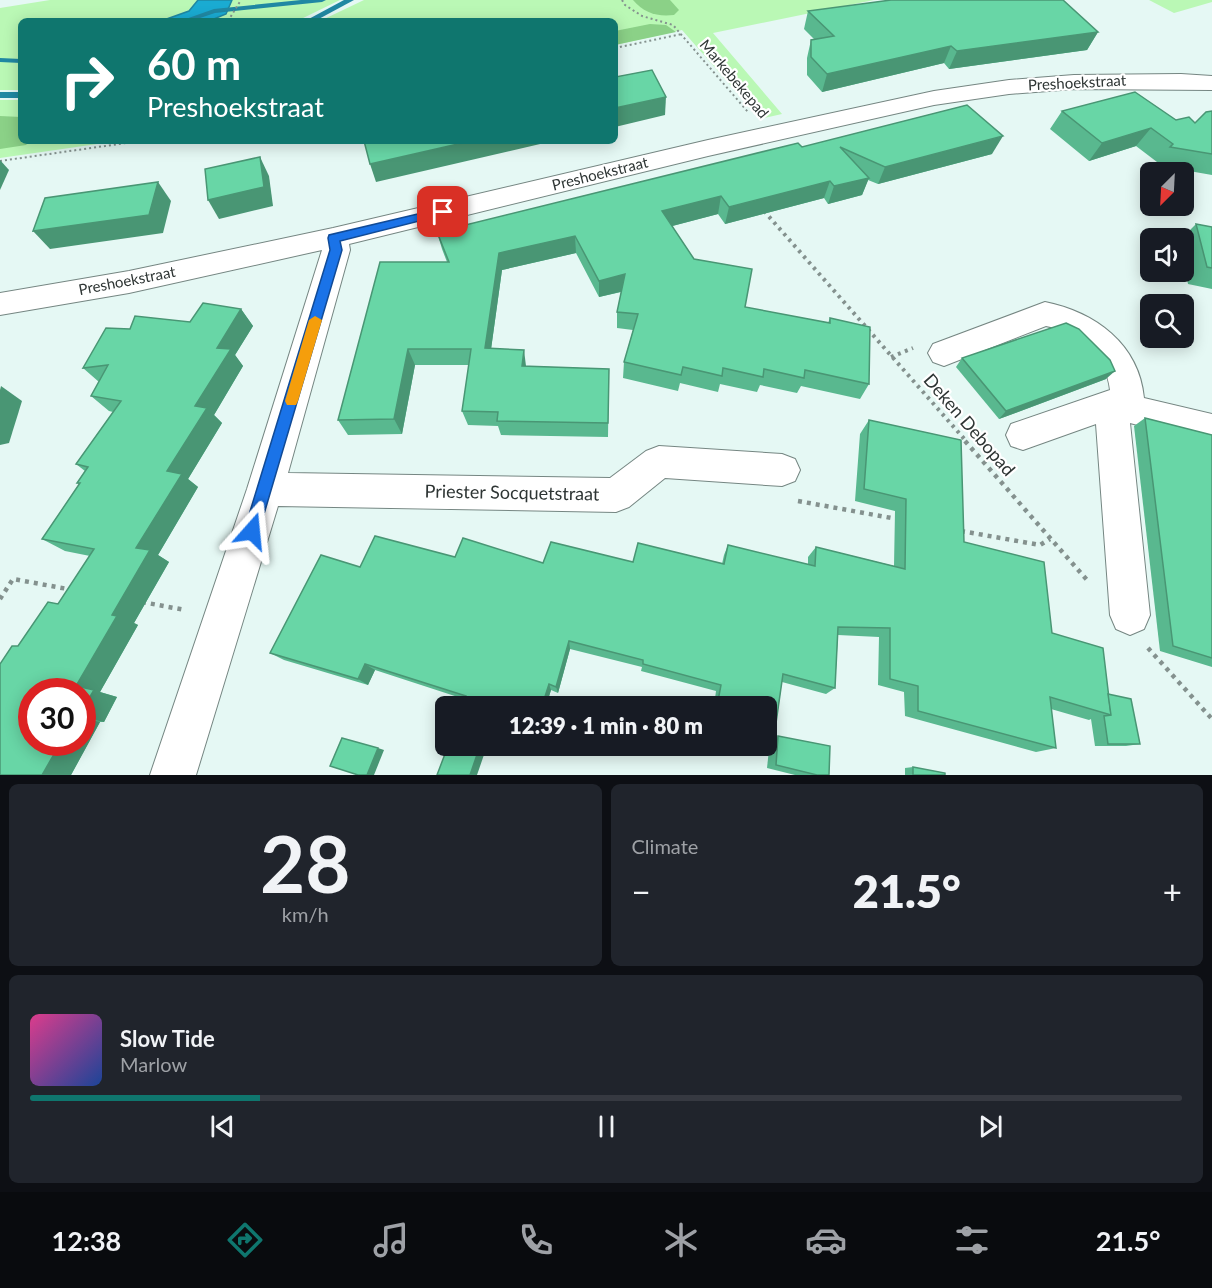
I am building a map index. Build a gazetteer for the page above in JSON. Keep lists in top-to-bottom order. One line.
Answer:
{"streets":{"street":["Preshoekstraat","Priester Socquetstraat"],"path":["Markebekepad","Deken Debopad"]},"crossings":[["Markebekepad","Preshoekstraat"]],"north":"bottom left","page":{"turn":["60 m","Preshoekstraat"],"limit":"30","trip":"12:39 · 1 min · 80 m","tile":[["28","km/h"],"Climate"],"heat":["−","21.5°","+"],"song":["Slow Tide","Marlow"],"tabs":["12:38","21.5°"]}}
